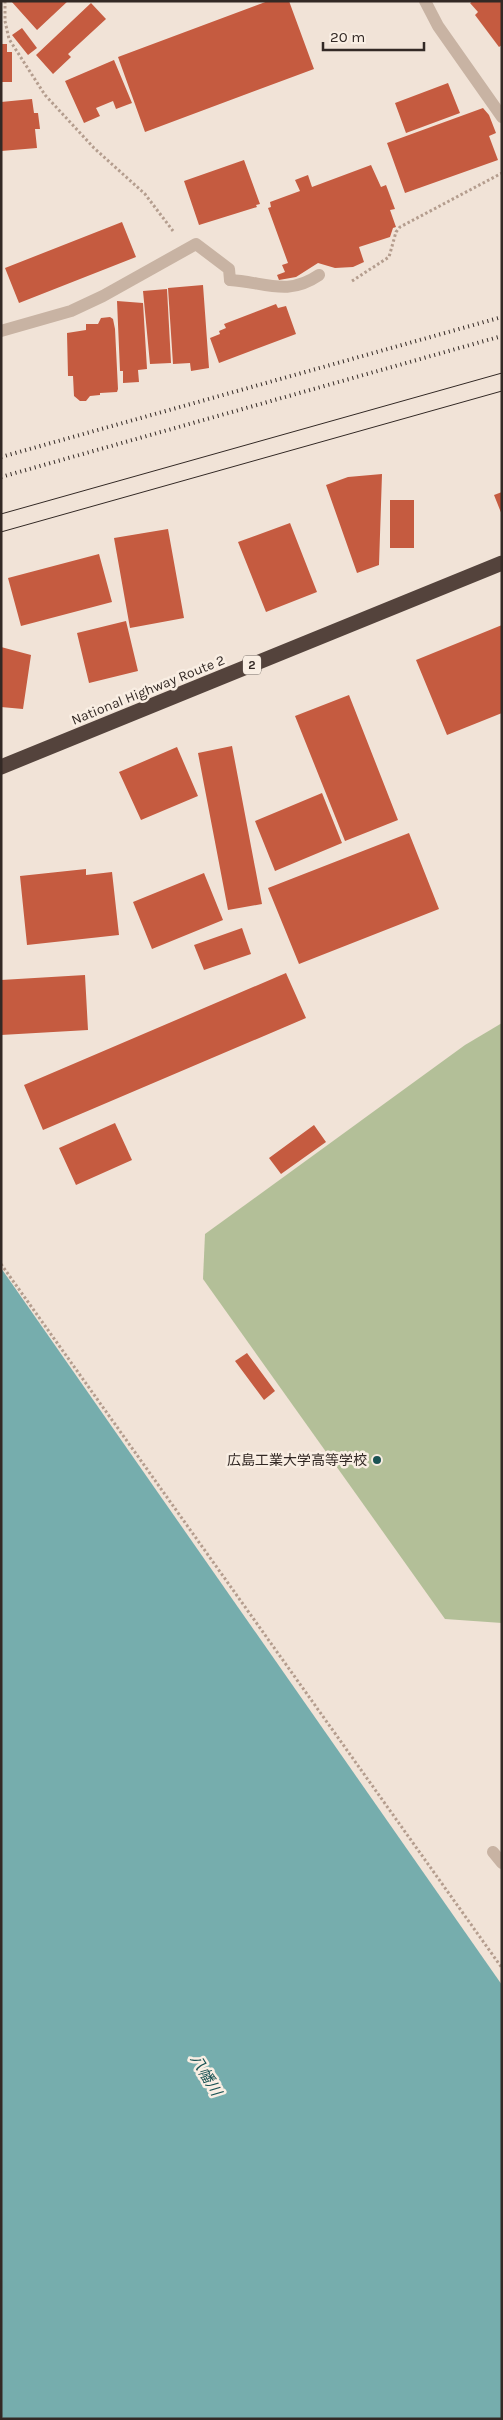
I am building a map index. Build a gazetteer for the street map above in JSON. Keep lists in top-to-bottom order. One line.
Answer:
{"streets":{"highway":["2","National Highway Route 2"]},"water":["八幡川"],"places":["広島工業大学高等学校"],"scale_bar":"20 m"}
